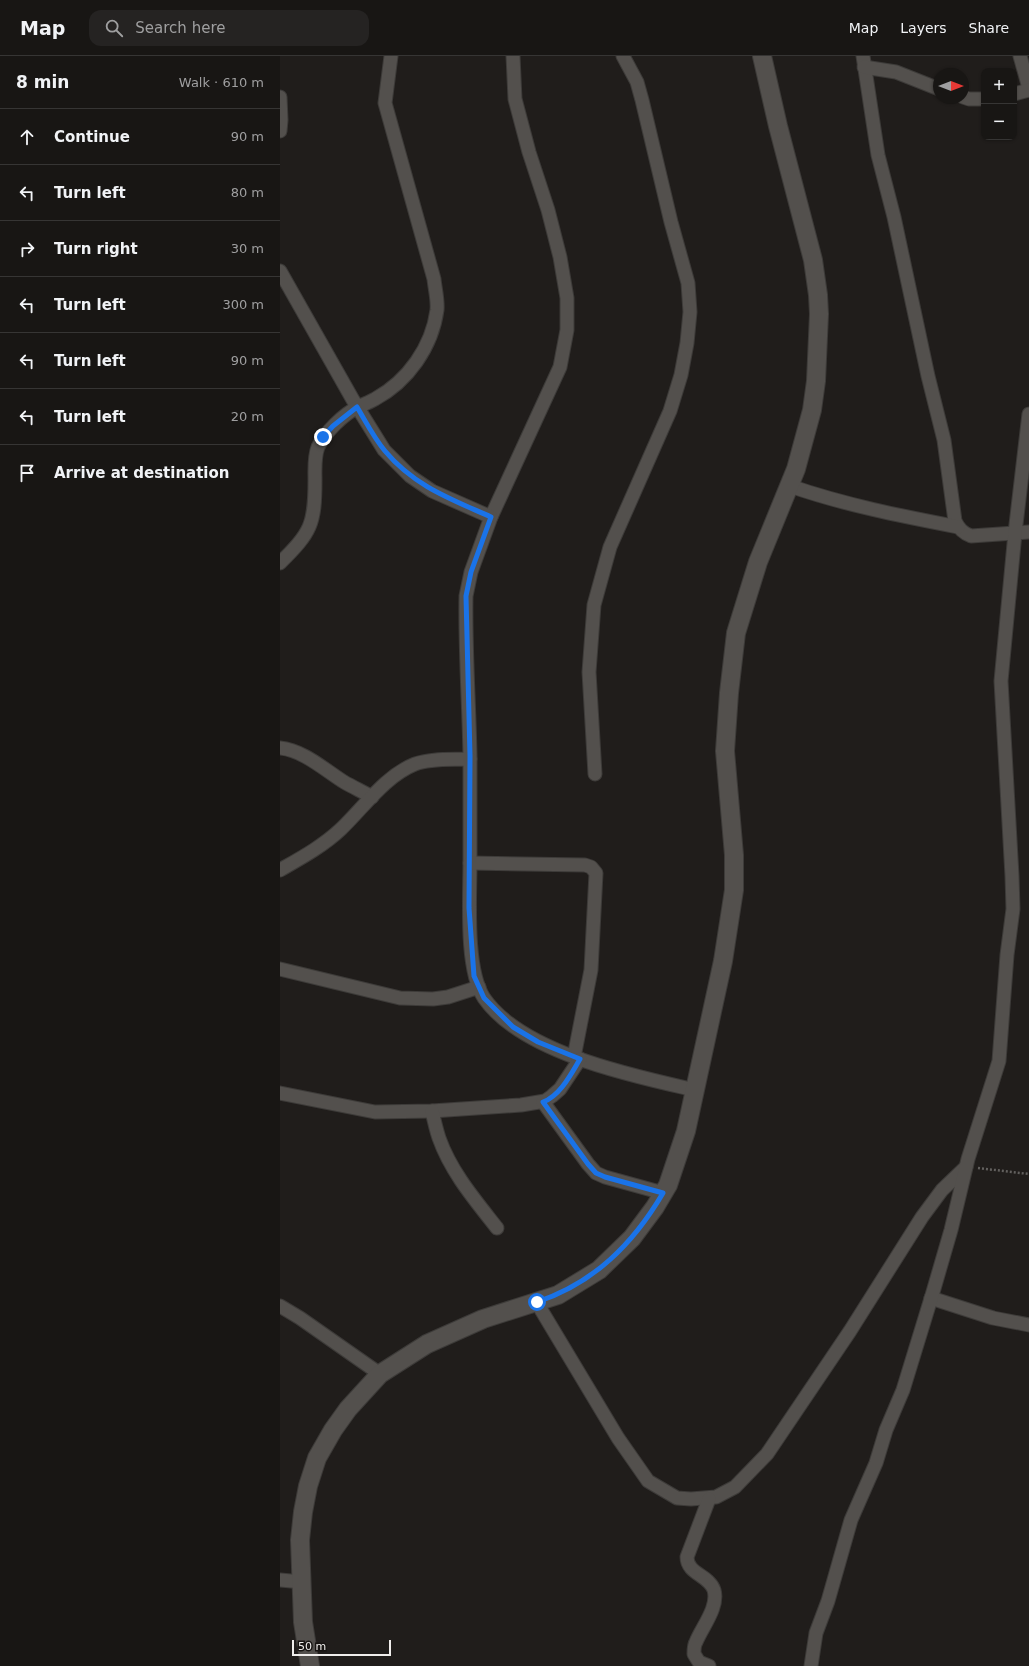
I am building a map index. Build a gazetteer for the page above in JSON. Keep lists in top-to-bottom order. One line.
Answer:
{"scale_bar":"50 m","north":"right","page":{"header":"Map","search":"Search here","nav":["Map","Layers","Share"],"heading":["8 min","Walk · 610 m"],"map_buttons":["+","−"],"list":[["Continue","90 m"],["Turn left","80 m"],["Turn right","30 m"],["Turn left","300 m"],["Turn left","90 m"],["Turn left","20 m"],"Arrive at destination"],"scale":"50 m"}}
